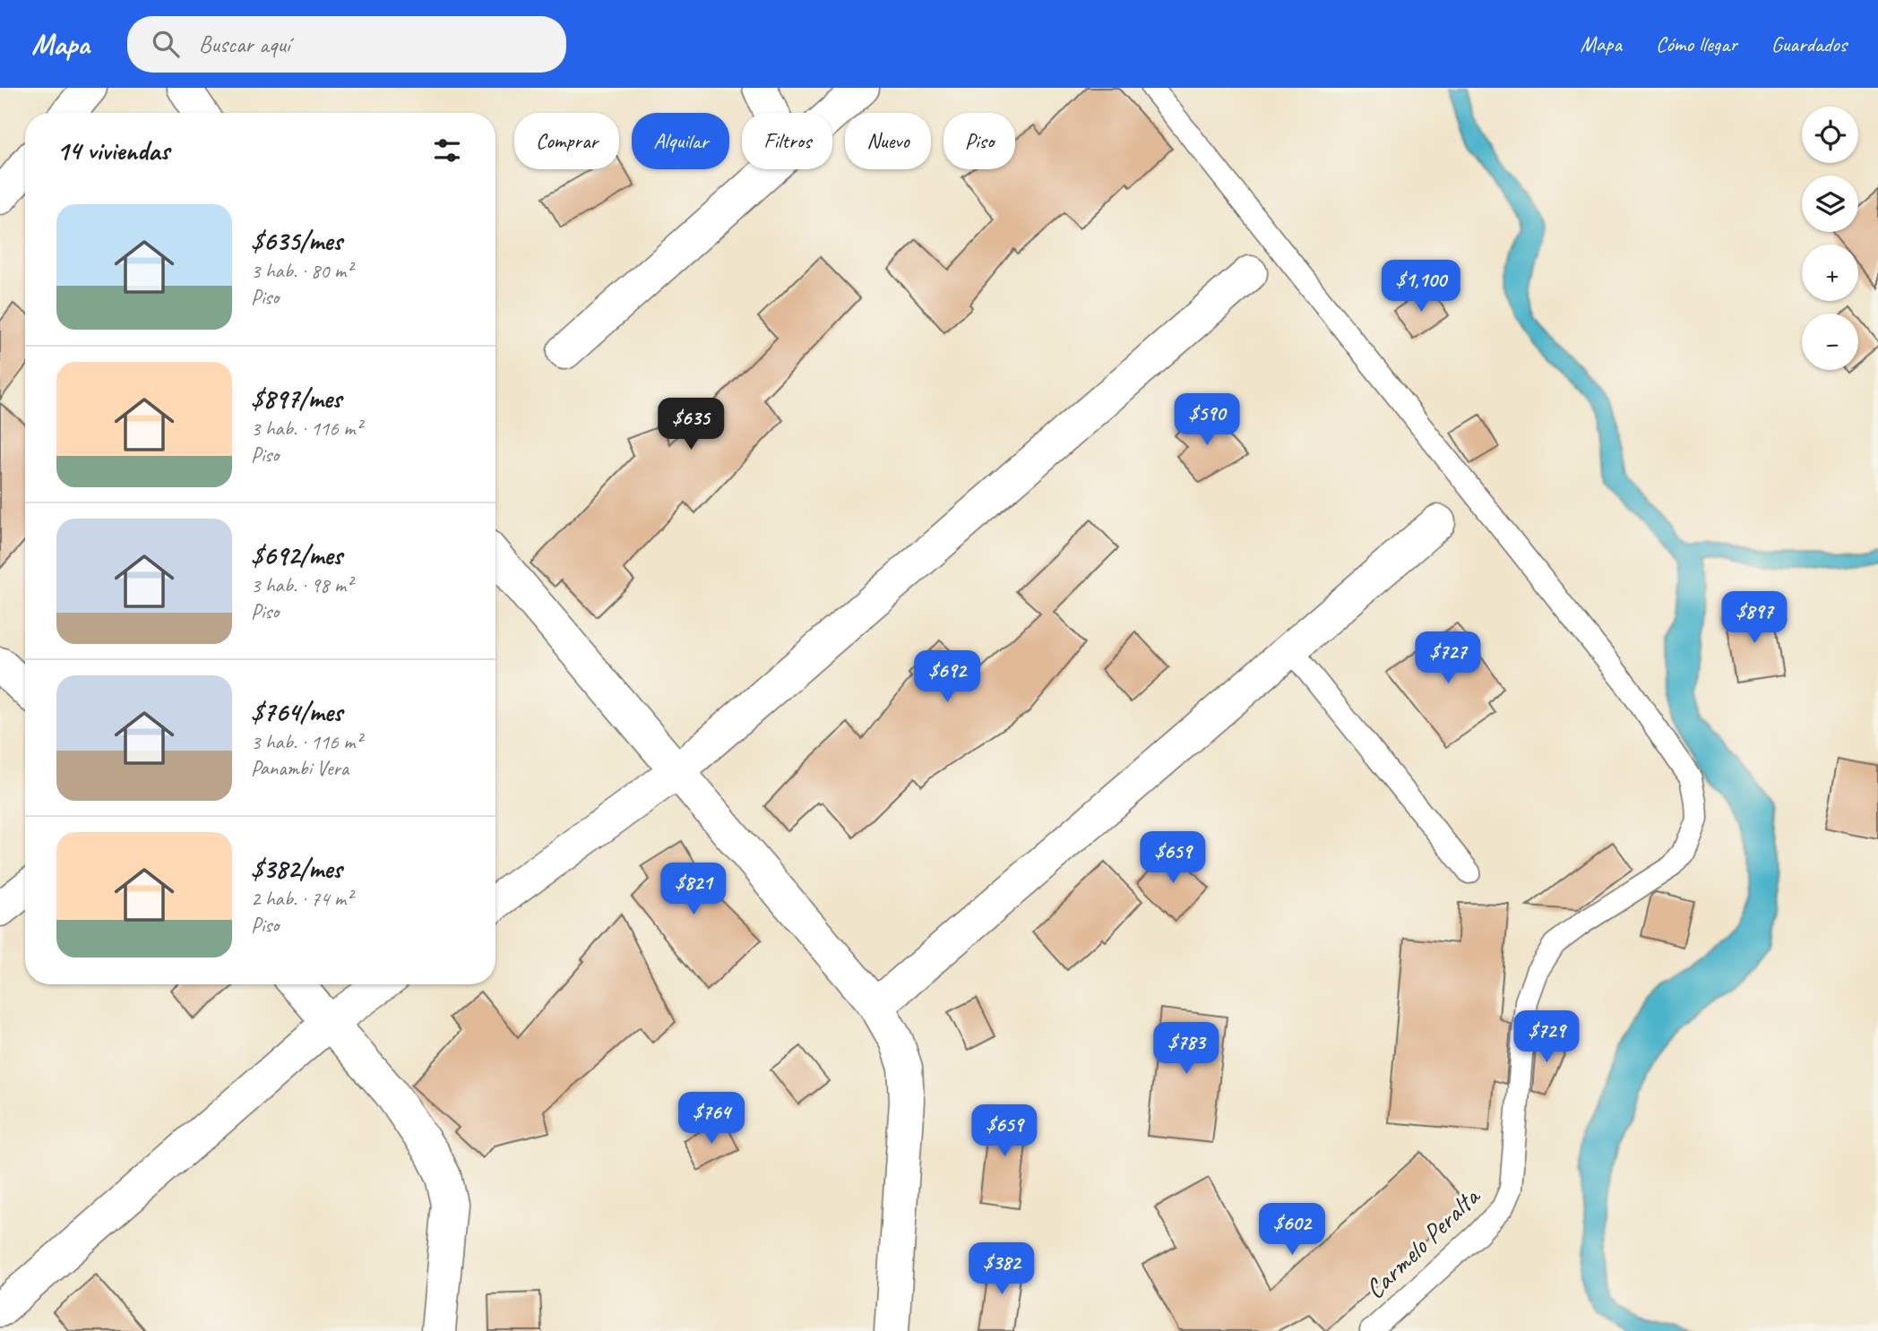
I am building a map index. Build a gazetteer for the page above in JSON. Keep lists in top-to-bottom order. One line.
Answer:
{"streets":{"lane":["Carmelo Peralta"]},"page":{"header":"Mapa","search":"Buscar aquí","nav":["Mapa","Cómo llegar","Guardados"],"map_buttons":["+","−"],"chip":["Comprar","Alquilar","Filtros","Nuevo","Piso"],"heading":"14 viviendas","list":[{"name":"$635/mes","note":"3 hab. · 80 m² · Piso"},{"name":"$897/mes","note":"3 hab. · 116 m² · Piso"},{"name":"$692/mes","note":"3 hab. · 98 m² · Piso"},{"name":"$764/mes","note":"3 hab. · 116 m² · Panambi Vera"},{"name":"$382/mes","note":"2 hab. · 74 m² · Piso"}],"price":["$1,100","$590","$635","$897","$727","$692","$659","$821","$729","$783","$764","$659","$602","$382"]}}
